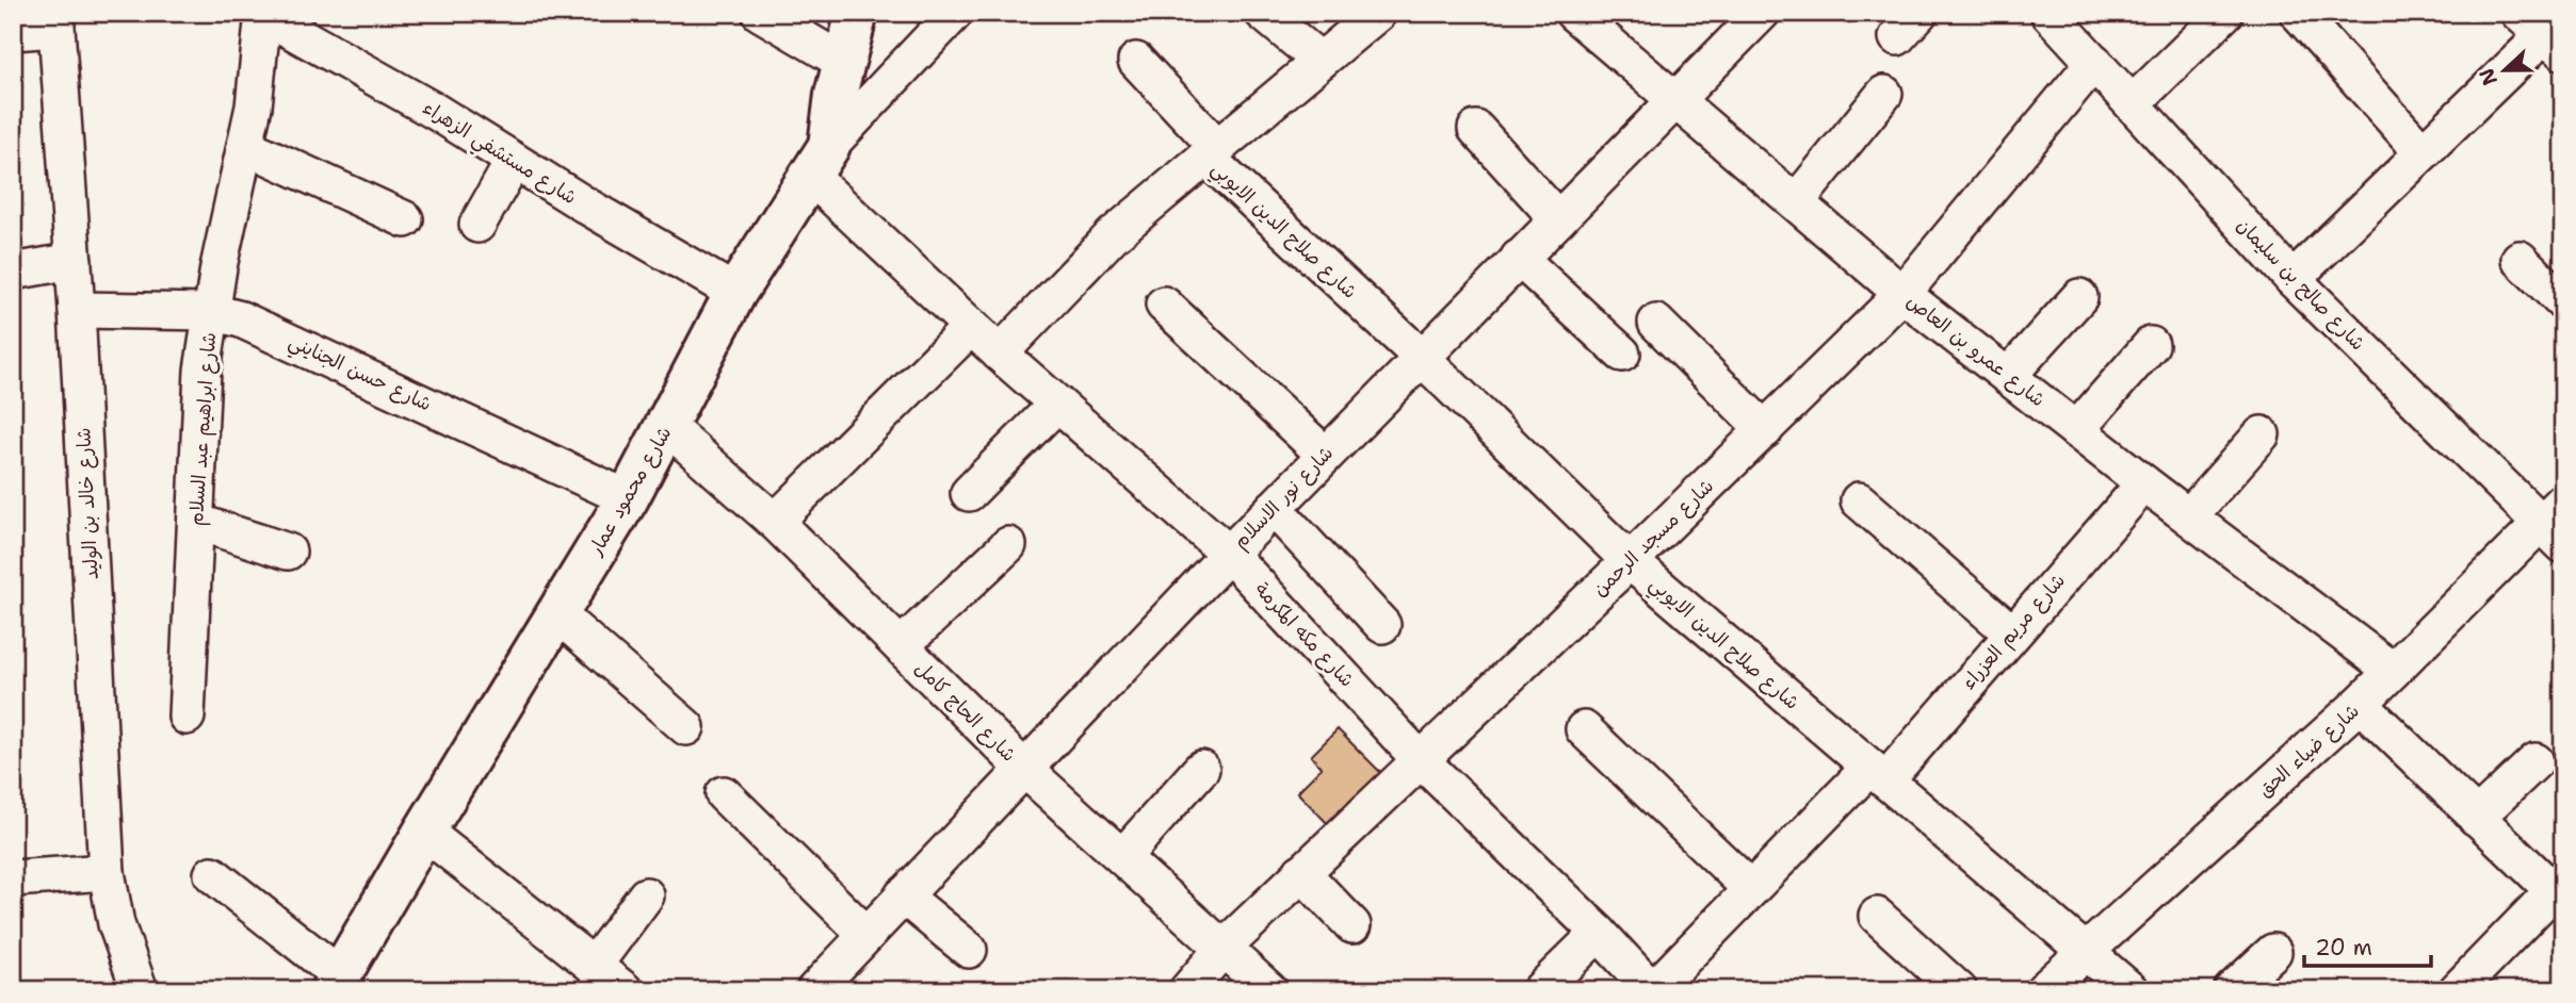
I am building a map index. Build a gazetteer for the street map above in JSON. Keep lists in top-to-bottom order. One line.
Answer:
{"streets":{"street":["شارع مستشفي الزهراء","شارع صلاح الدين الايوبي","شارع صالح بن سليمان","شارع عمرو بن العاص","شارع حسن الجنايني","شارع ابراهيم عبد السلام","شارع محمود عمار","شارع نور الاسلام","شارع خالد بن الوليد","شارع مسجد الرحمن","شارع مريم العزراء","شارع مكه المكرمة","شارع الحاج كامل","شارع ضياء الحق"]},"crossings":[["شارع مستشفي الزهراء","شارع ابراهيم عبد السلام"],["شارع مستشفي الزهراء","شارع محمود عمار"],["شارع صلاح الدين الايوبي","شارع نور الاسلام"],["شارع صلاح الدين الايوبي","شارع مسجد الرحمن"],["شارع صلاح الدين الايوبي","شارع مريم العزراء"],["شارع صلاح الدين الايوبي","شارع ضياء الحق"],["شارع صالح بن سليمان","شارع مسجد الرحمن"],["شارع صالح بن سليمان","شارع ضياء الحق"],["شارع عمرو بن العاص","شارع نور الاسلام"],["شارع عمرو بن العاص","شارع مسجد الرحمن"],["شارع عمرو بن العاص","شارع مريم العزراء"],["شارع عمرو بن العاص","شارع ضياء الحق"],["شارع حسن الجنايني","شارع ابراهيم عبد السلام"],["شارع حسن الجنايني","شارع محمود عمار"],["شارع حسن الجنايني","شارع خالد بن الوليد"],["شارع محمود عمار","شارع مكه المكرمة"],["شارع محمود عمار","شارع الحاج كامل"],["شارع نور الاسلام","شارع مكه المكرمة"],["شارع نور الاسلام","شارع الحاج كامل"],["شارع مسجد الرحمن","شارع مكه المكرمة"],["شارع مسجد الرحمن","شارع الحاج كامل"],["شارع مريم العزراء","شارع مكه المكرمة"]],"scale_bar":"20 m","north":"left"}
